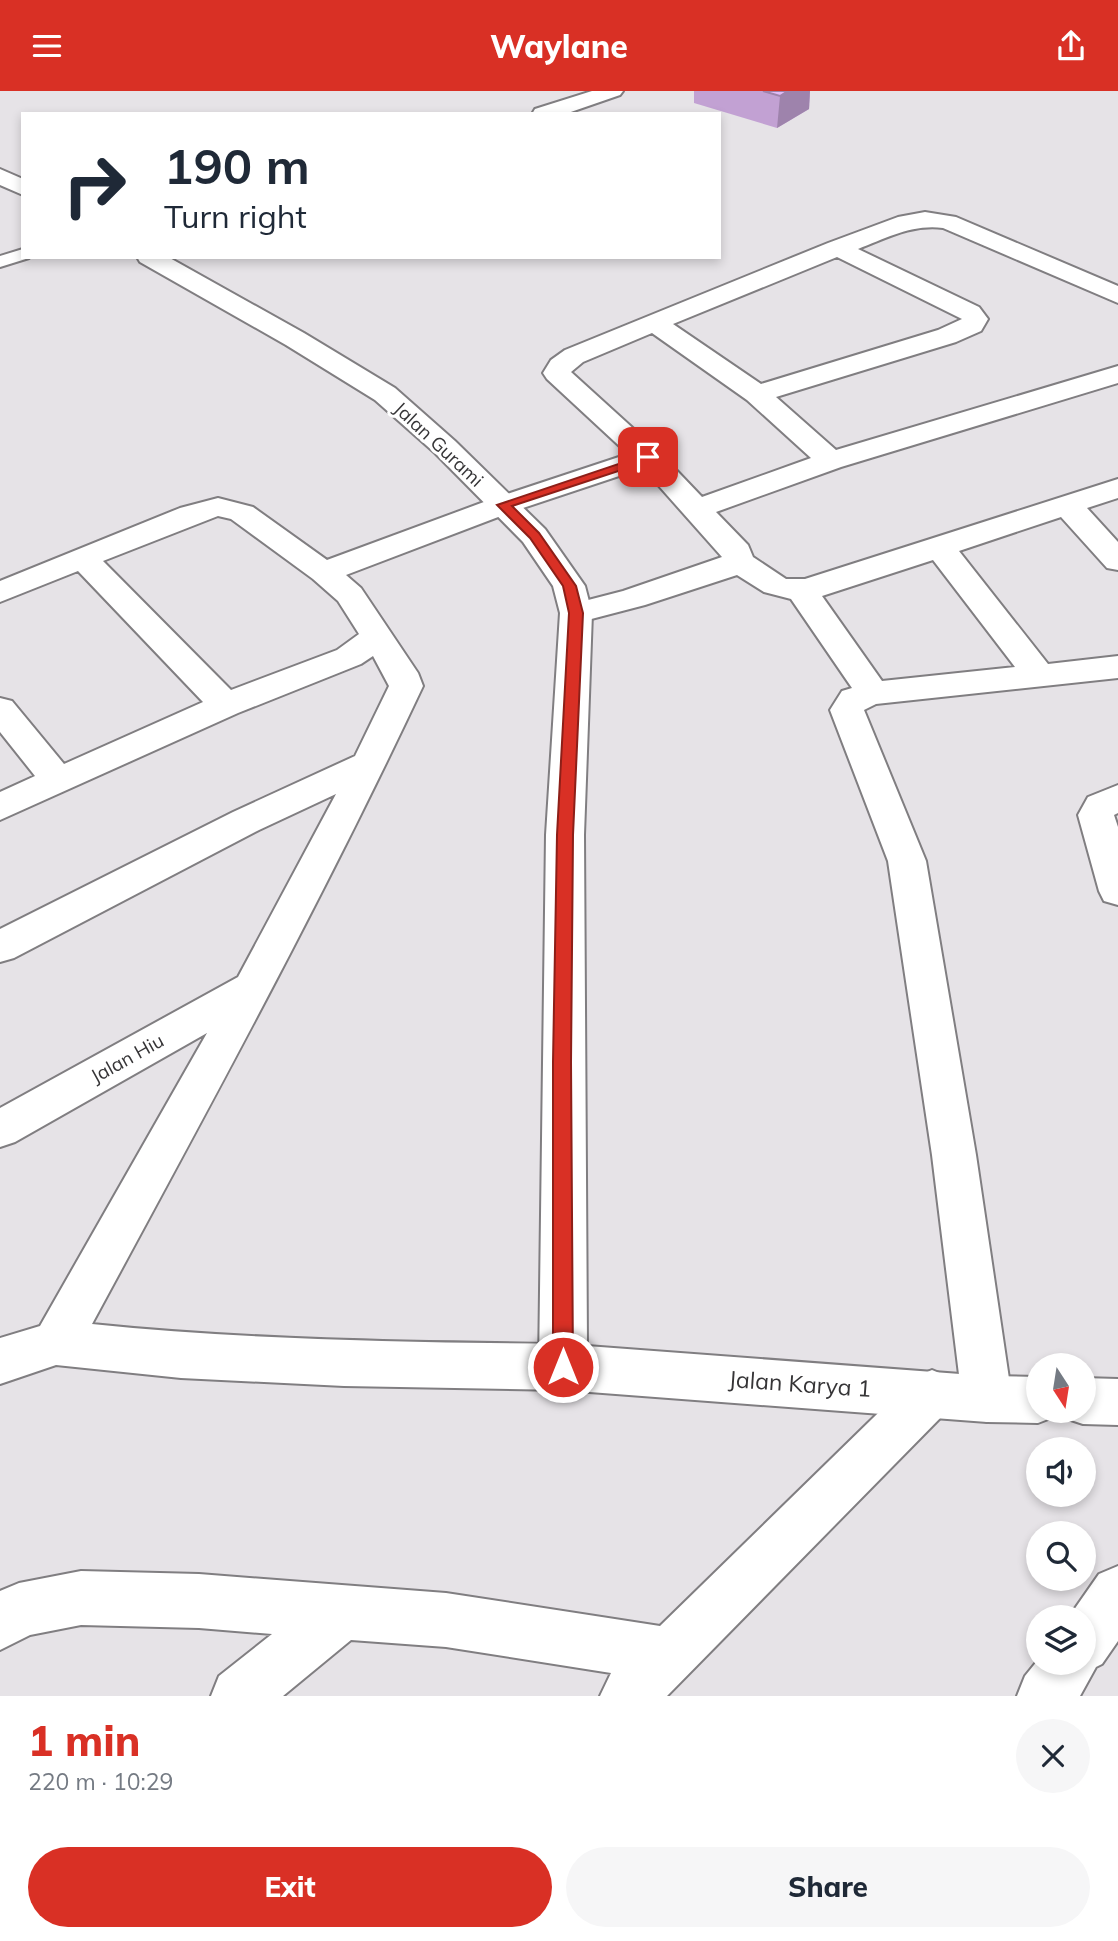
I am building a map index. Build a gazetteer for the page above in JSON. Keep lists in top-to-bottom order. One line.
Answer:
{"streets":{"street":["Jalan Gurami","Jalan Hiu","Jalan Karya 1"]},"crossings":[["Jalan Gurami","Jalan Karya 1"]],"north":"bottom","page":{"header":"Waylane","turn":["190 m","Turn right"],"heading":["1 min","220 m · 10:29"],"buttons":["Exit","Share"]}}
